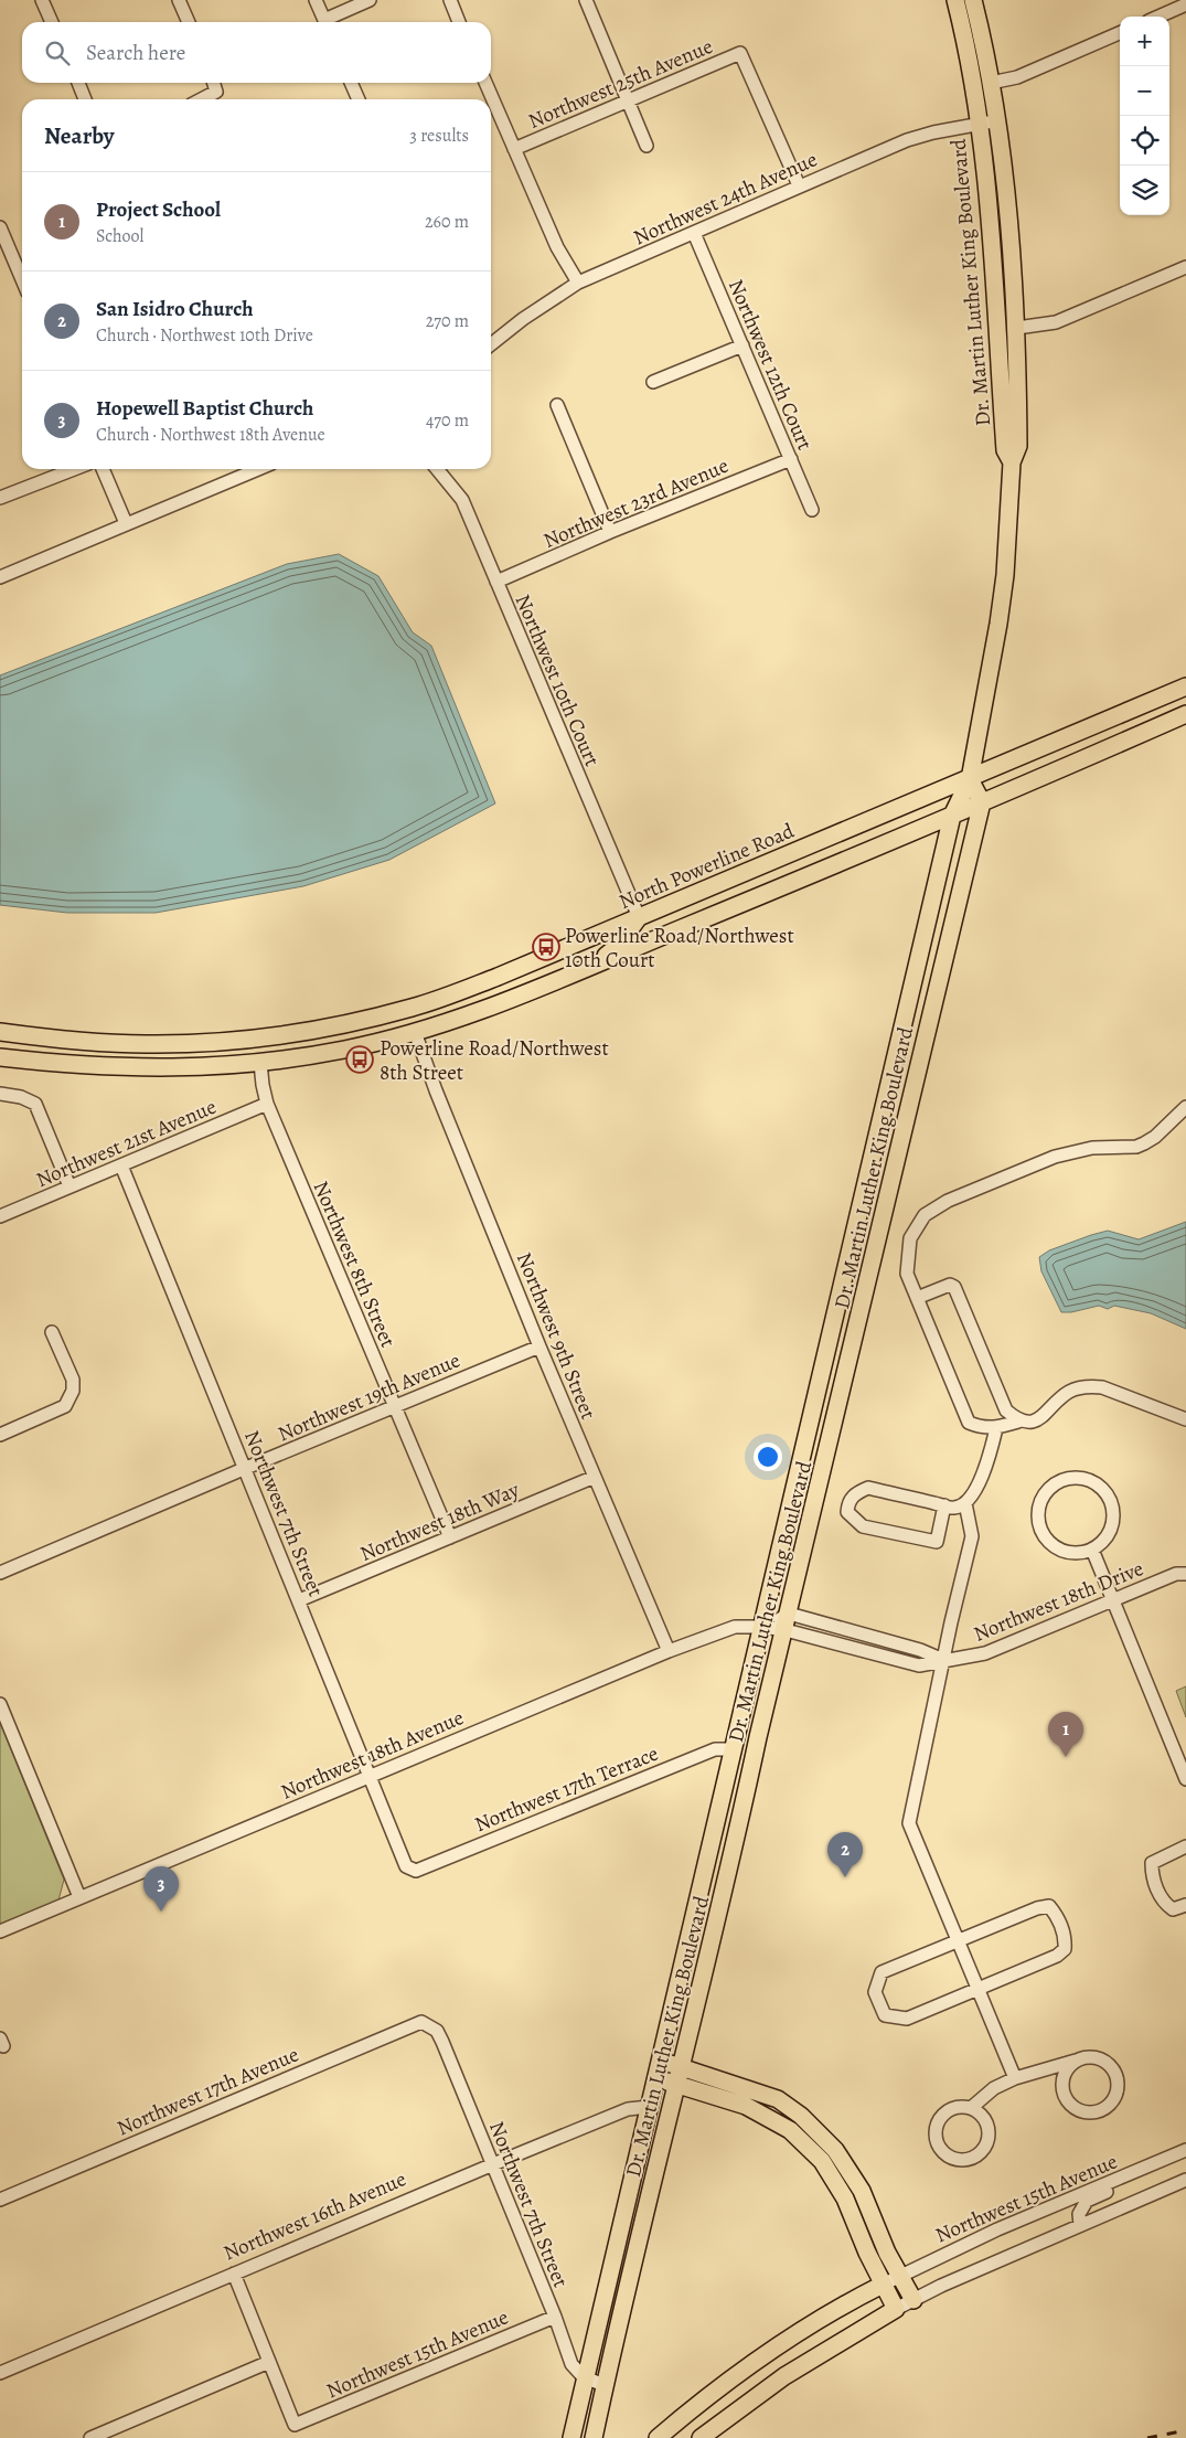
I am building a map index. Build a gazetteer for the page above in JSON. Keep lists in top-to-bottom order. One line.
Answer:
{"streets":{"main road":["Dr. Martin Luther King Boulevard","North Powerline Road"],"street":["Northwest 25th Avenue","Northwest 24th Avenue","Northwest 12th Court","Northwest 23rd Avenue","Northwest 10th Court","Northwest 21st Avenue","Northwest 8th Street","Northwest 9th Street","Northwest 19th Avenue","Northwest 7th Street","Northwest 18th Way","Northwest 18th Drive","Northwest 18th Avenue","Northwest 17th Terrace","Northwest 17th Avenue","Northwest 15th Avenue","Northwest 16th Avenue"]},"crossings":[["Northwest 25th Avenue","Northwest 24th Avenue"],["Northwest 24th Avenue","Dr. Martin Luther King Boulevard"],["Northwest 24th Avenue","Northwest 12th Court"],["Dr. Martin Luther King Boulevard","North Powerline Road"],["Dr. Martin Luther King Boulevard","Northwest 7th Street"],["Dr. Martin Luther King Boulevard","Northwest 18th Avenue"],["Dr. Martin Luther King Boulevard","Northwest 17th Terrace"],["Dr. Martin Luther King Boulevard","Northwest 16th Avenue"],["Northwest 12th Court","Northwest 23rd Avenue"],["Northwest 23rd Avenue","Northwest 10th Court"],["Northwest 10th Court","North Powerline Road"],["Northwest 21st Avenue","Northwest 8th Street"],["Northwest 21st Avenue","Northwest 7th Street"],["Northwest 8th Street","Northwest 19th Avenue"],["Northwest 8th Street","Northwest 18th Way"],["Northwest 9th Street","Northwest 19th Avenue"],["Northwest 9th Street","Northwest 18th Way"],["Northwest 9th Street","Northwest 18th Avenue"],["Northwest 19th Avenue","Northwest 7th Street"],["Northwest 7th Street","Northwest 18th Way"],["Northwest 7th Street","Northwest 18th Avenue"],["Northwest 7th Street","Northwest 17th Terrace"],["Northwest 7th Street","Northwest 17th Avenue"],["Northwest 7th Street","Northwest 15th Avenue"],["Northwest 7th Street","Northwest 16th Avenue"]],"places":{"bus stop":["Powerline Road/Northwest 10th Court","Powerline Road/Northwest 8th Street"]},"page":{"map_buttons":["+","−"],"search":"Search here","heading":["Nearby","3 results"],"list":[{"mark":"1","name":"Project School","note":"School","value":"260 m"},{"mark":"2","name":"San Isidro Church","note":"Church · Northwest 10th Drive","value":"270 m"},{"mark":"3","name":"Hopewell Baptist Church","note":"Church · Northwest 18th Avenue","value":"470 m"}],"pins":["1","2","3"]}}
